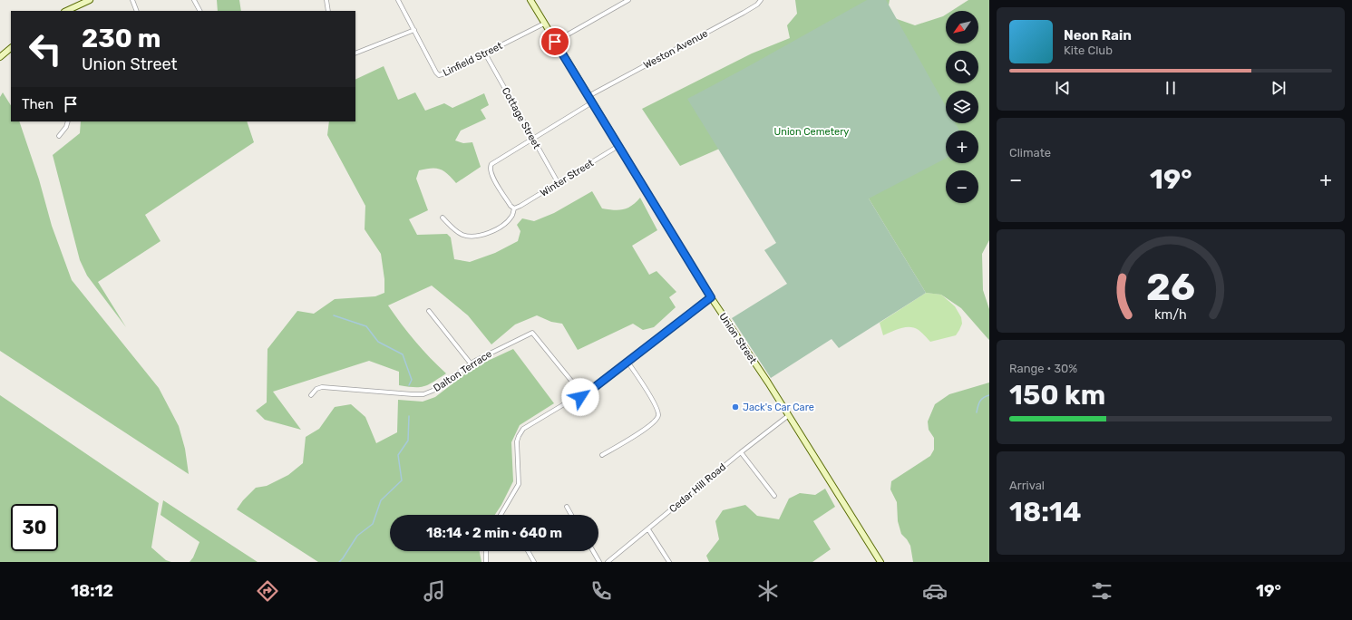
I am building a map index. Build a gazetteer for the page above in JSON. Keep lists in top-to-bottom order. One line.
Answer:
{"streets":{"main road":["Union Street"],"street":["Weston Avenue","Linfield Street","Cottage Street","Winter Street","Dalton Terrace","Cedar Hill Road"]},"crossings":[["Weston Avenue","Union Street"],["Linfield Street","Cottage Street"],["Linfield Street","Union Street"],["Cottage Street","Winter Street"],["Winter Street","Union Street"],["Union Street","Cedar Hill Road"]],"parks":["Union Cemetery"],"places":["Jack's Car Care"],"north":"bottom left","page":{"map_buttons":["+","−"],"turn":["230 m","Union Street"],"song":["Neon Rain","Kite Club"],"then":"Then","tile":["Climate",["Range · 30%","150 km"],["Arrival","18:14"]],"heat":["−","19°","+"],"limit":"30","trip":"18:14 · 2 min · 640 m","tabs":["18:12","19°"],"gauge":["26","km/h"]}}
